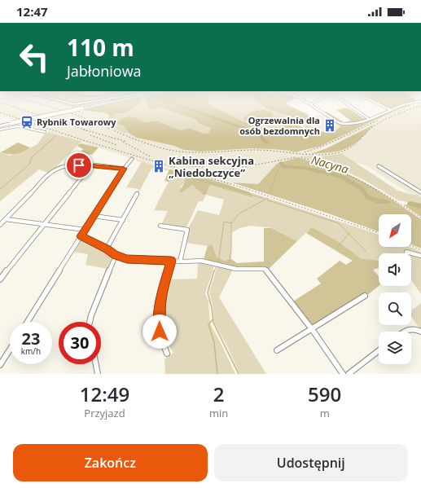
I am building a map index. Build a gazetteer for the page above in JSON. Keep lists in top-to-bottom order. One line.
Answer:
{"water":["Nacyna"],"places":{"station":["Rybnik Towarowy"],"building":["Ogrzewalnia dla osób bezdomnych","Kabina sekcyjna „Niedobczyce”"]},"north":"bottom left","page":{"status":"12:47","turn":["110 m","Jabłoniowa"],"speed":"23 km/h","limit":"30","eta":["12:49","Przyjazd","2","min","590","m"],"buttons":["Zakończ","Udostępnij"]}}
